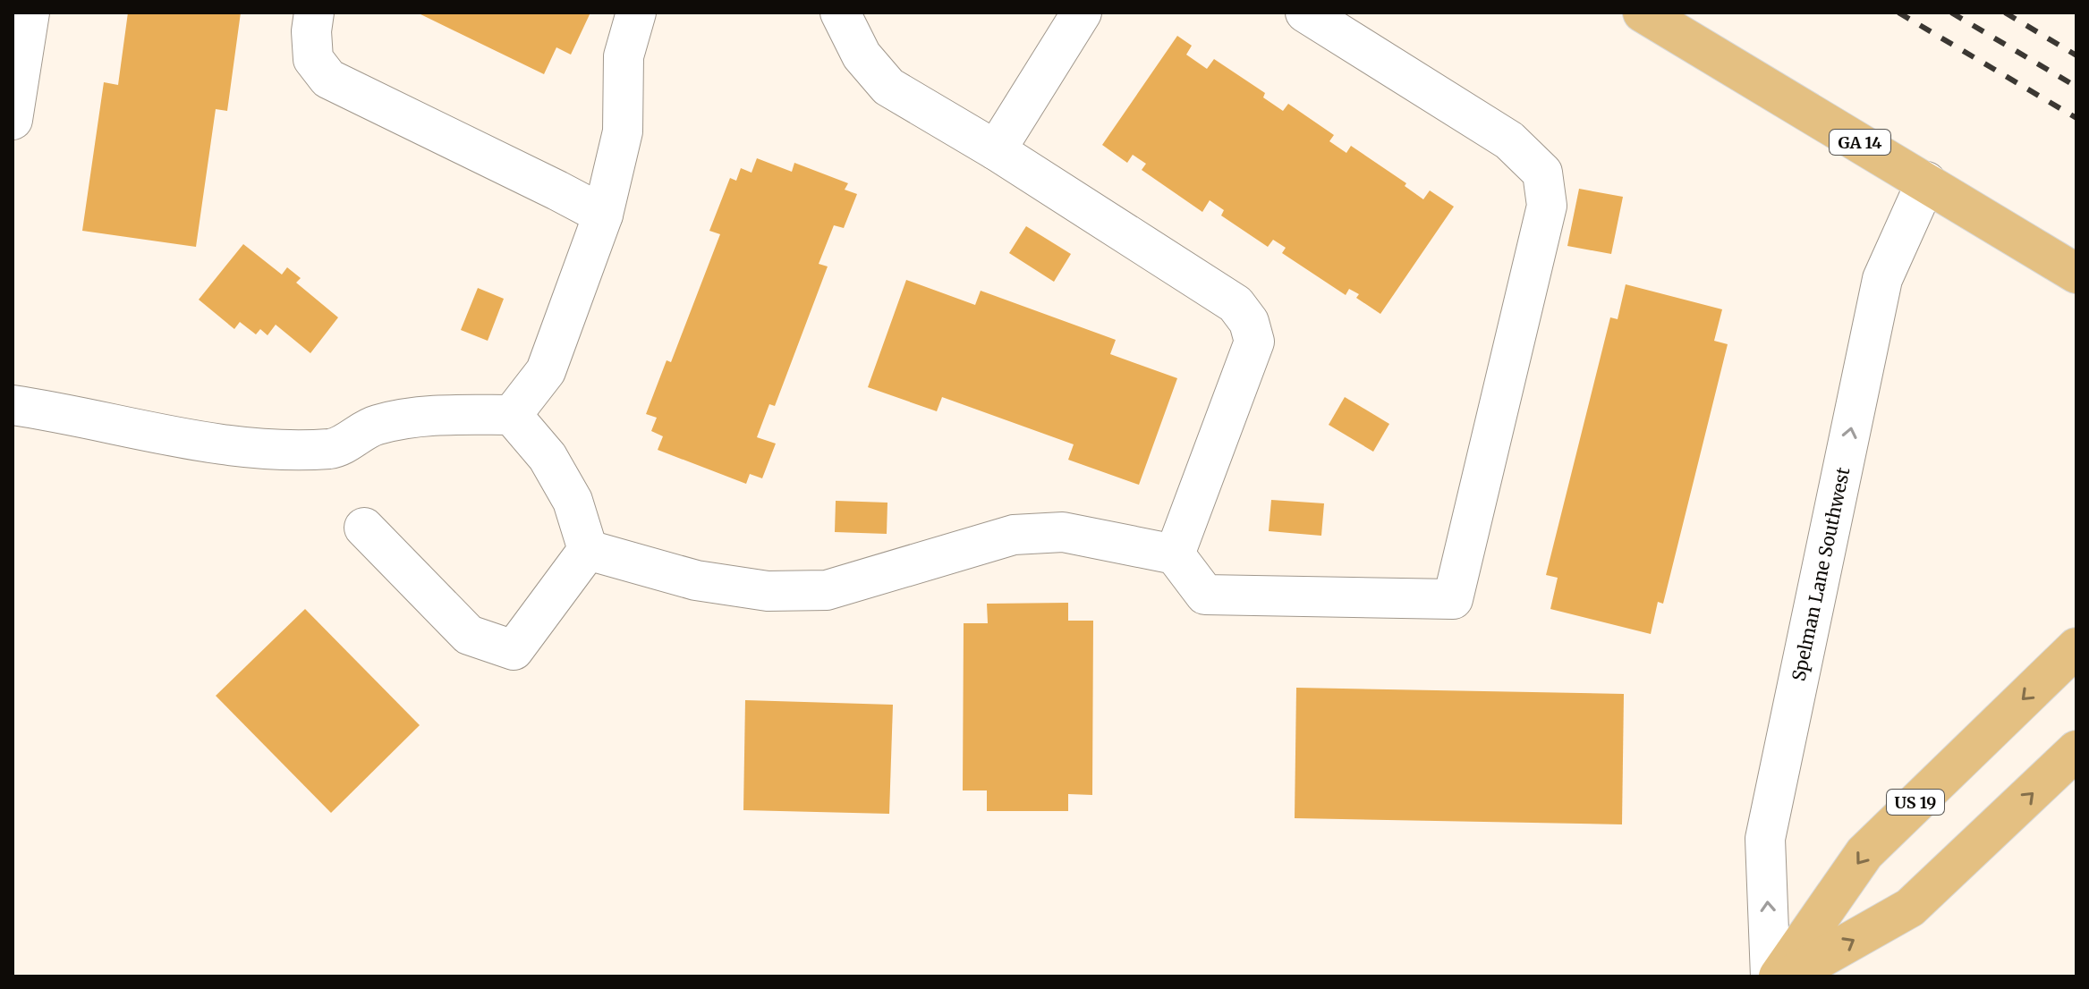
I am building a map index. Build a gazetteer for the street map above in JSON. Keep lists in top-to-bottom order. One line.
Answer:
{"streets":{"main road":["GA 14","US 19"],"street":["Spelman Lane Southwest"]},"crossings":[["GA 14","Spelman Lane Southwest"]],"one_way":["Spelman Lane Southwest"]}
